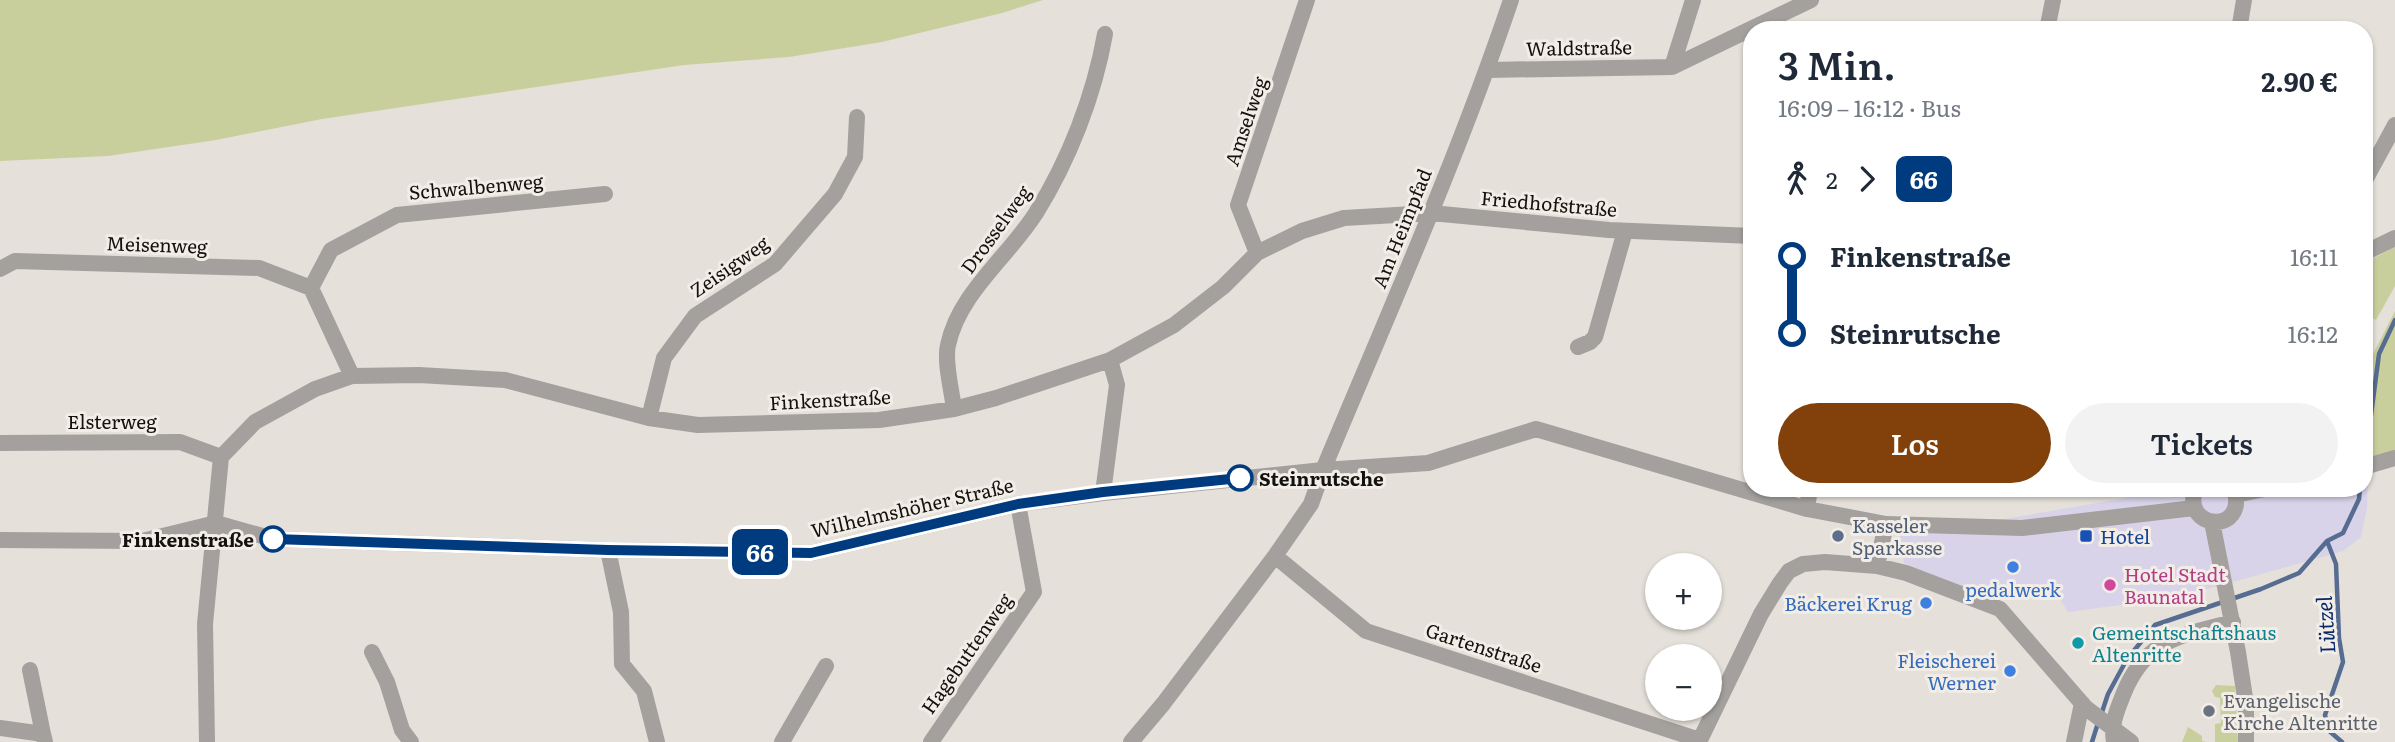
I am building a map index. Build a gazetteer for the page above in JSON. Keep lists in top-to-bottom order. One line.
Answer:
{"streets":{"street":["Waldstraße","Amselweg","Schwalbenweg","Friedhofstraße","Am Heimpfad","Drosselweg","Meisenweg","Zeisigweg","Finkenstraße","Elsterweg","Wilhelmshöher Straße","Gartenstraße","Hagebuttenweg"]},"crossings":[["Waldstraße","Am Heimpfad"],["Amselweg","Finkenstraße"],["Schwalbenweg","Meisenweg"],["Friedhofstraße","Am Heimpfad"],["Friedhofstraße","Finkenstraße"],["Am Heimpfad","Wilhelmshöher Straße"],["Drosselweg","Finkenstraße"],["Zeisigweg","Finkenstraße"],["Finkenstraße","Elsterweg"],["Wilhelmshöher Straße","Hagebuttenweg"]],"water":["Lützel"],"places":{"other":["Steinrutsche","Kasseler Sparkasse","Finkenstraße","pedalwerk","Hotel Stadt Baunatal","Bäckerei Krug","Gemeintschaftshaus Altenritte","Fleischerei Werner","Evangelische Kirche Altenritte"],"transit":["Hotel"]},"lines":["bus line 66"],"page":{"on_map":"66","heading":["3 Min.","16:09 – 16:12 · Bus","2.90 €"],"legs":["2","66"],"list":[{"name":"Finkenstraße","value":"16:11"},{"name":"Steinrutsche","value":"16:12"}],"buttons":["Los","Tickets"],"map_buttons":["+","−"]}}
